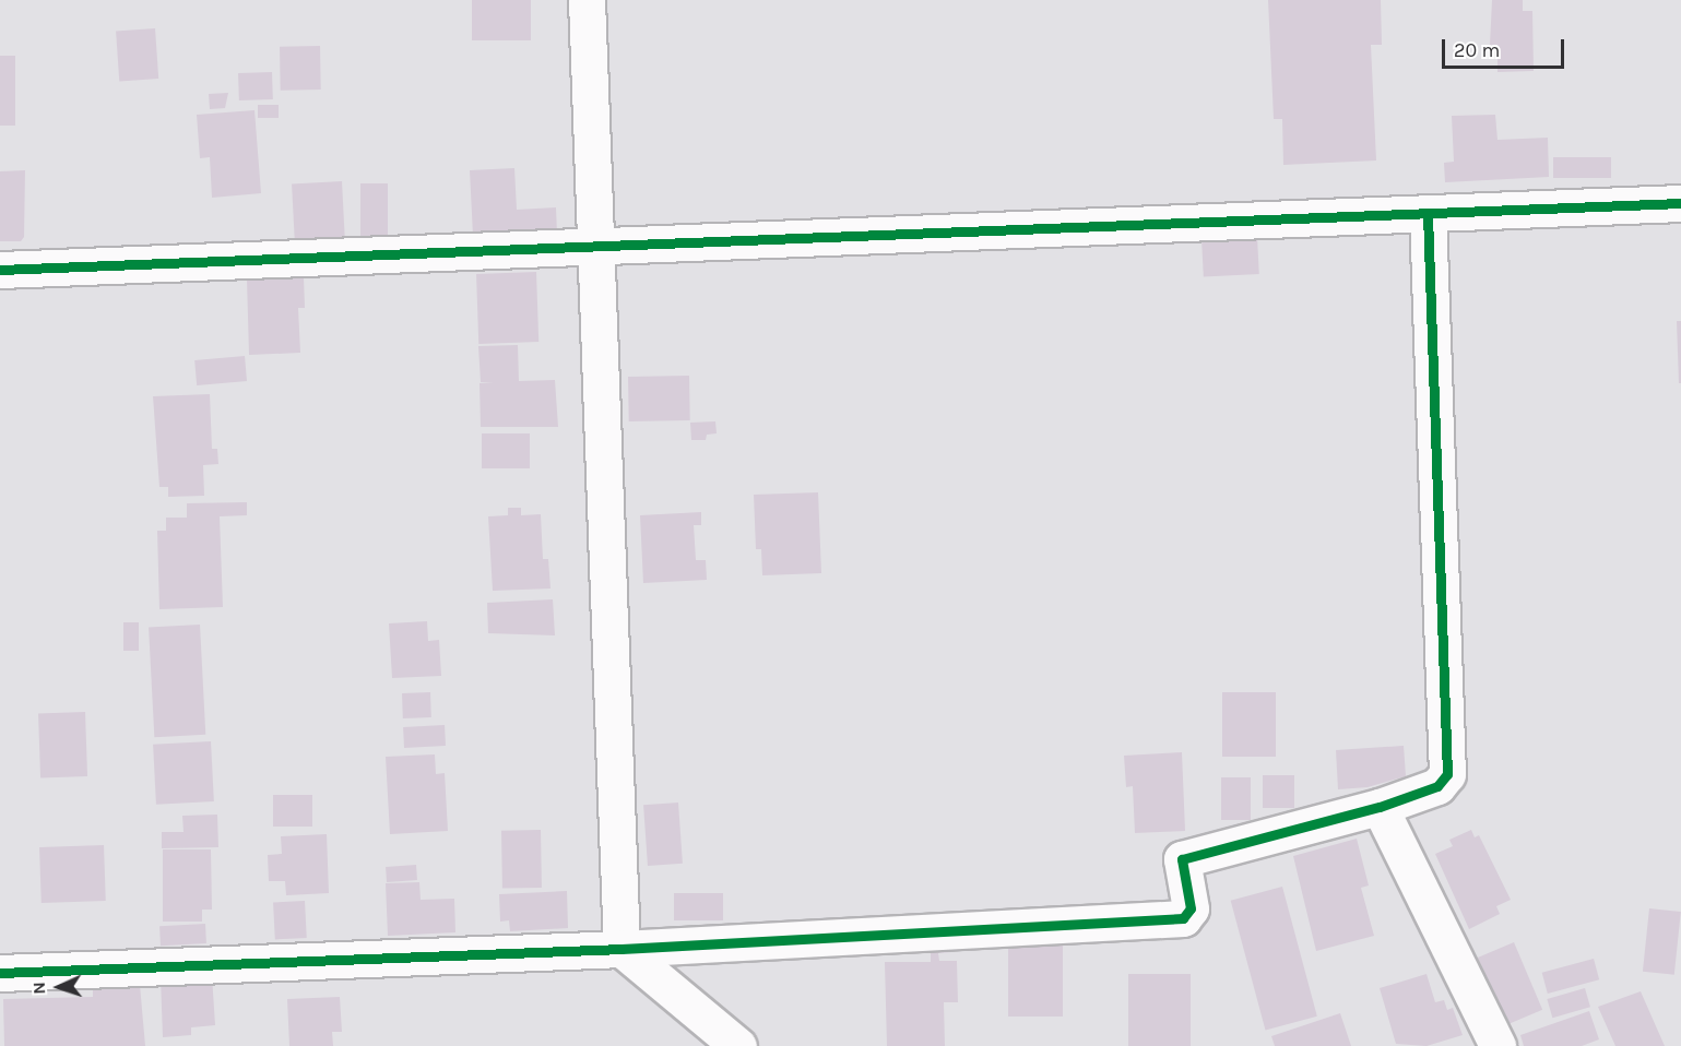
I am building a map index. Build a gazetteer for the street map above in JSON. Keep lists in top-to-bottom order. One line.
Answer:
{"scale_bar":"20 m","north":"left"}
